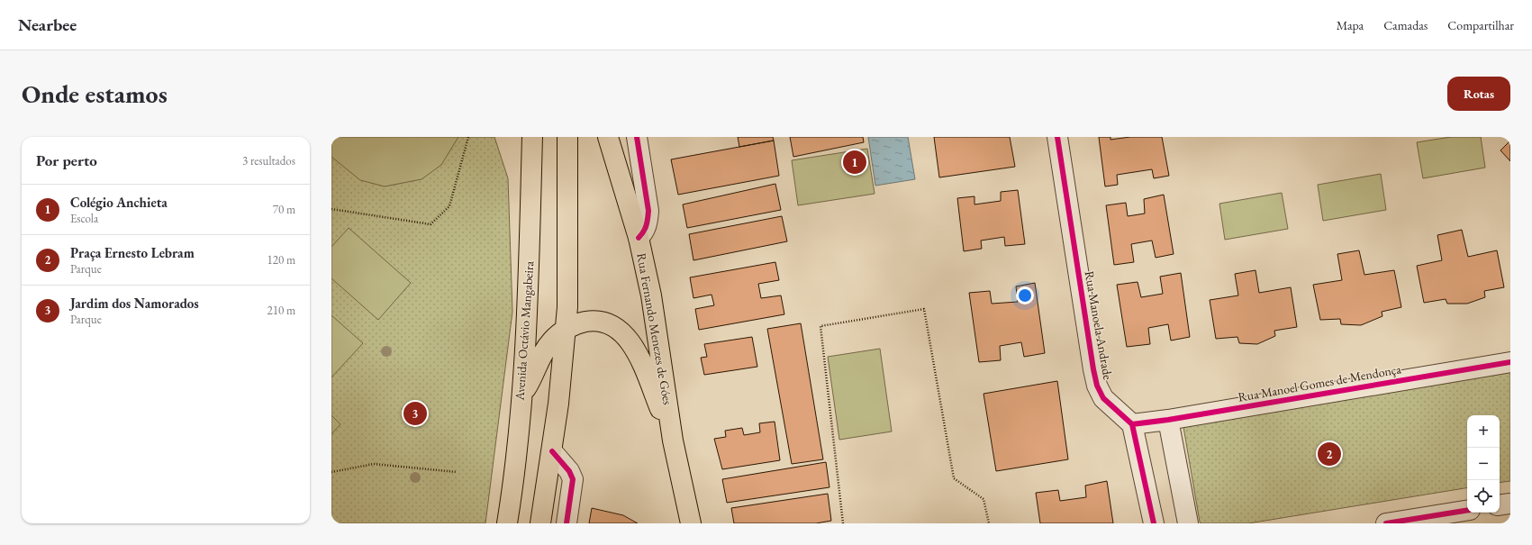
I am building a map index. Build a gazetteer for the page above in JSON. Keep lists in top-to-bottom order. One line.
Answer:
{"streets":{"main road":["Rua Fernando Menezes de Góes","Avenida Octávio Mangabeira"],"street":["Rua Manoela Andrade","Rua Manoel Gomes de Mendonça"]},"crossings":[["Rua Manoela Andrade","Rua Manoel Gomes de Mendonça"]],"page":{"header":"Nearbee","nav":["Mapa","Camadas","Compartilhar"],"buttons":"Rotas","title":"Onde estamos","heading":["Por perto","3 resultados"],"pins":["1","3","2"],"list":[{"mark":"1","name":"Colégio Anchieta","note":"Escola","value":"70 m"},{"mark":"2","name":"Praça Ernesto Lebram","note":"Parque","value":"120 m"},{"mark":"3","name":"Jardim dos Namorados","note":"Parque","value":"210 m"}],"map_buttons":["+","−"]}}
